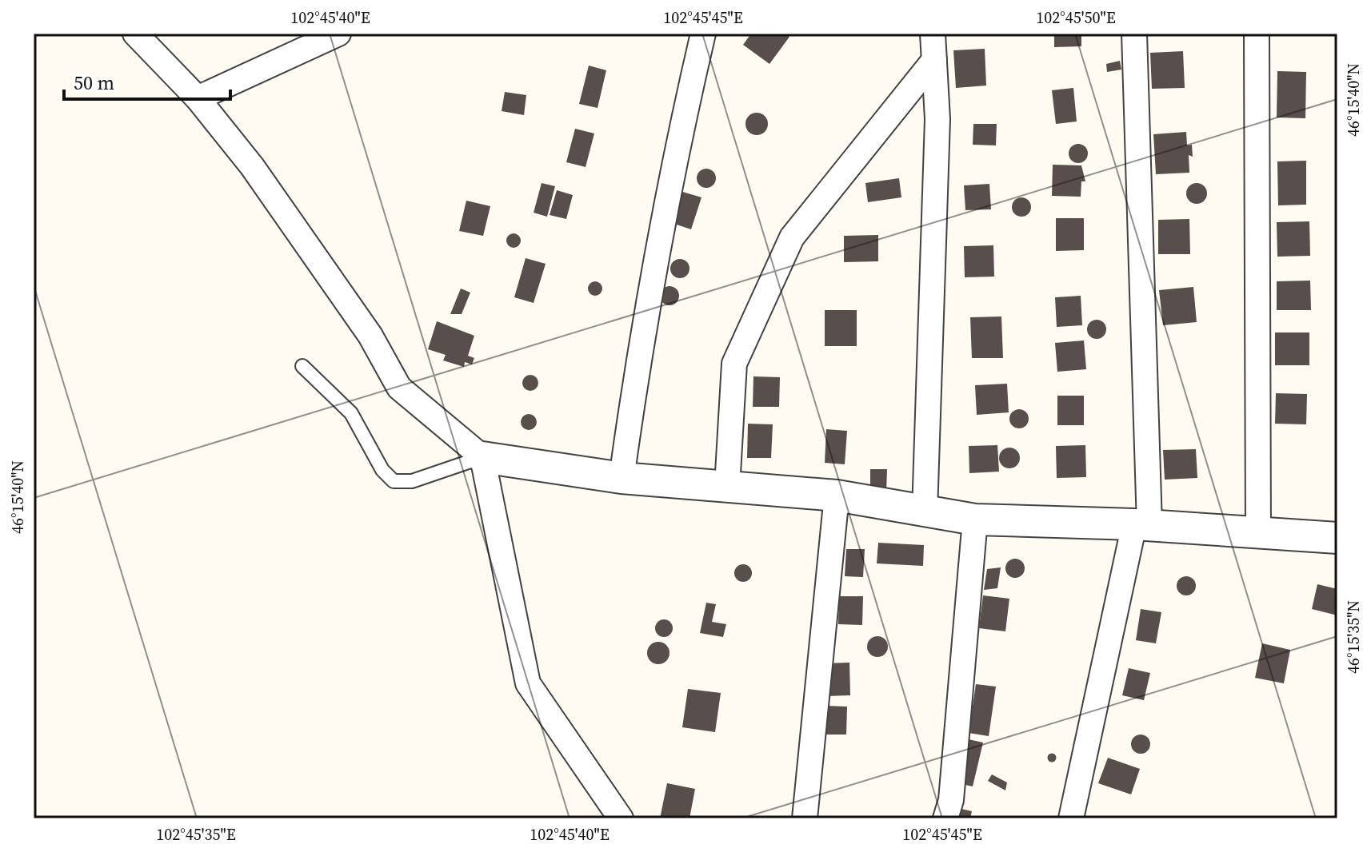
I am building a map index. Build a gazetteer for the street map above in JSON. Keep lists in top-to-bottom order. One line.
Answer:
{"scale_bar":"50 m","coordinates":["102°45'40\"E","102°45'45\"E","102°45'50\"E","46°15'40\"N","46°15'35\"N","102°45'35\"E"]}
